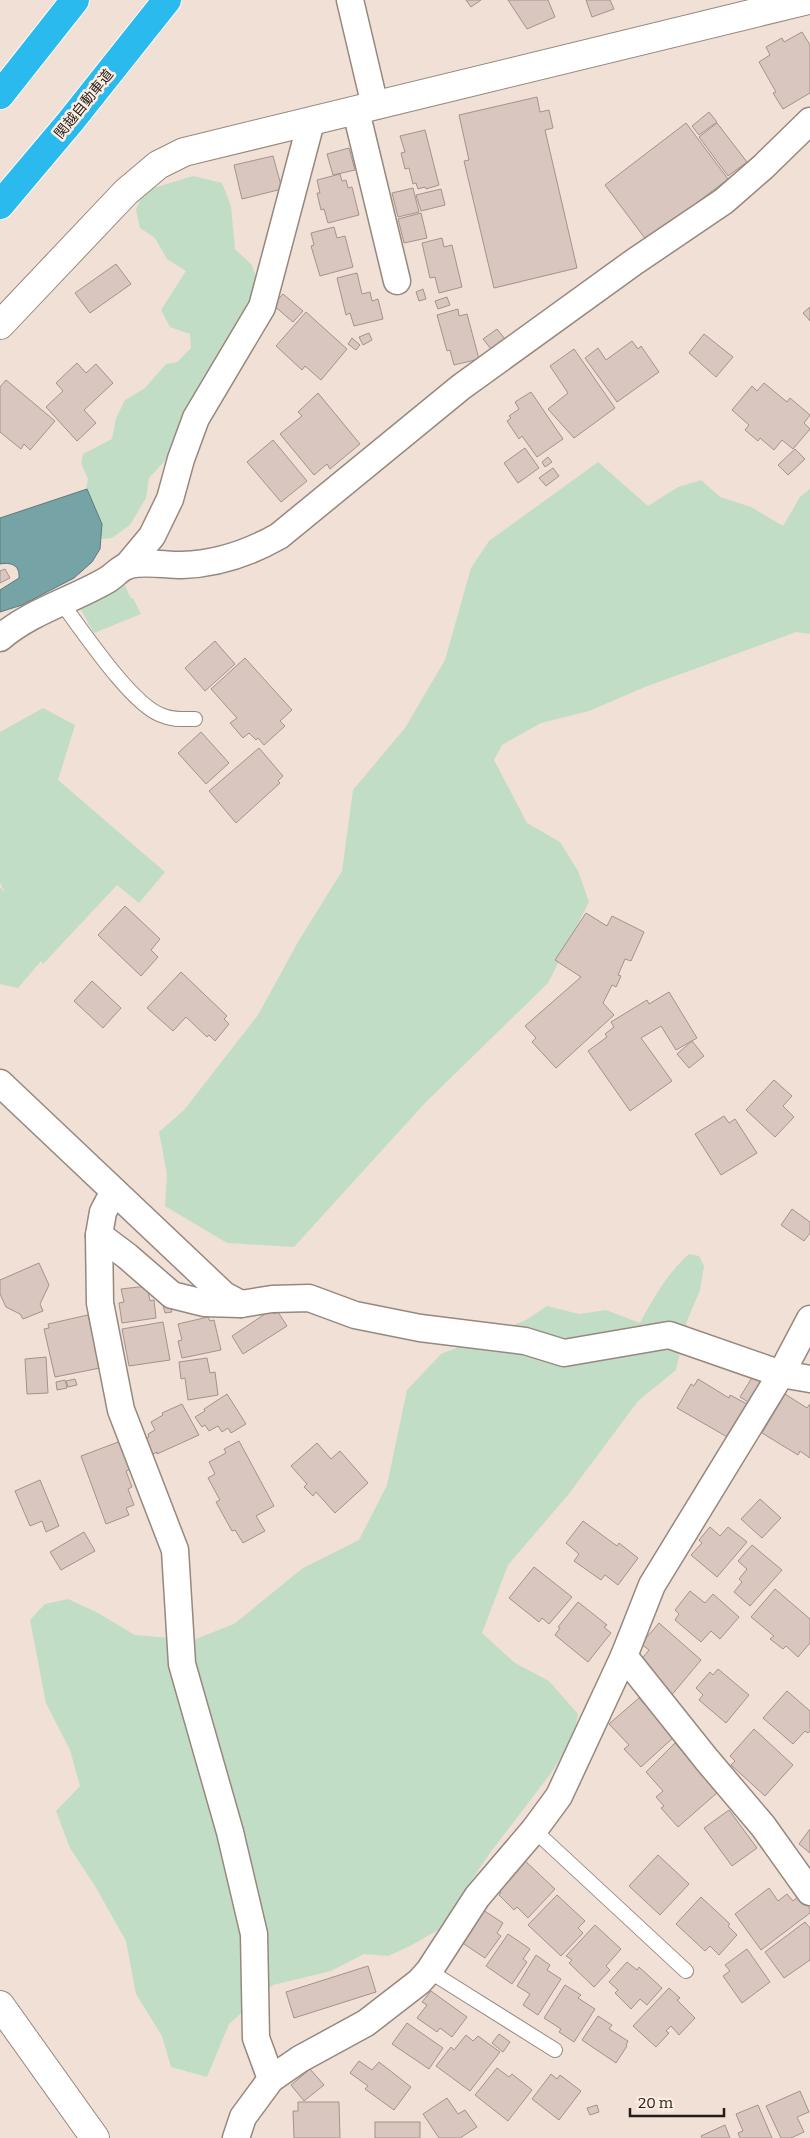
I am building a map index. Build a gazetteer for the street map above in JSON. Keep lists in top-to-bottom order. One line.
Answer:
{"streets":{"highway":["関越自動車道"]},"scale_bar":"20 m"}
